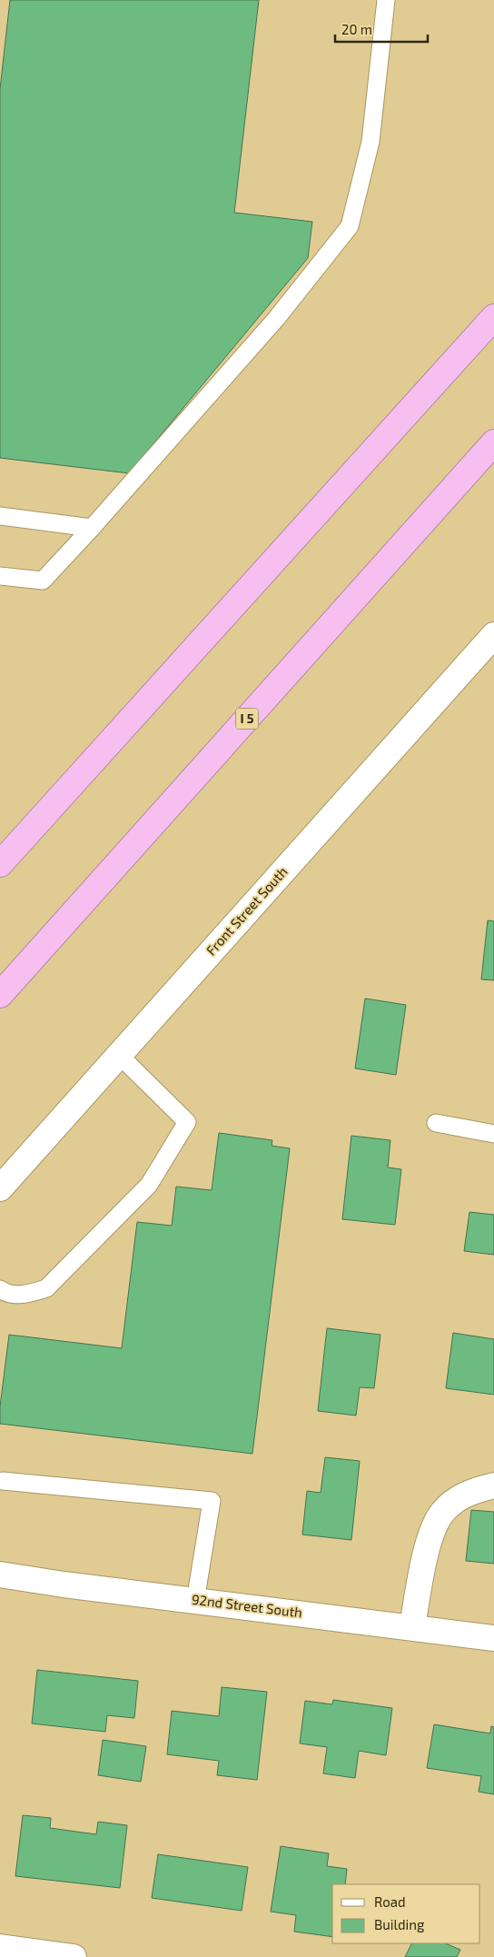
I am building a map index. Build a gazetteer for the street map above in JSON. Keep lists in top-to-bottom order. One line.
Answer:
{"streets":{"highway":["I 5"],"street":["Front Street South","92nd Street South"]},"legend":["Road","Building"],"scale_bar":"20 m"}
